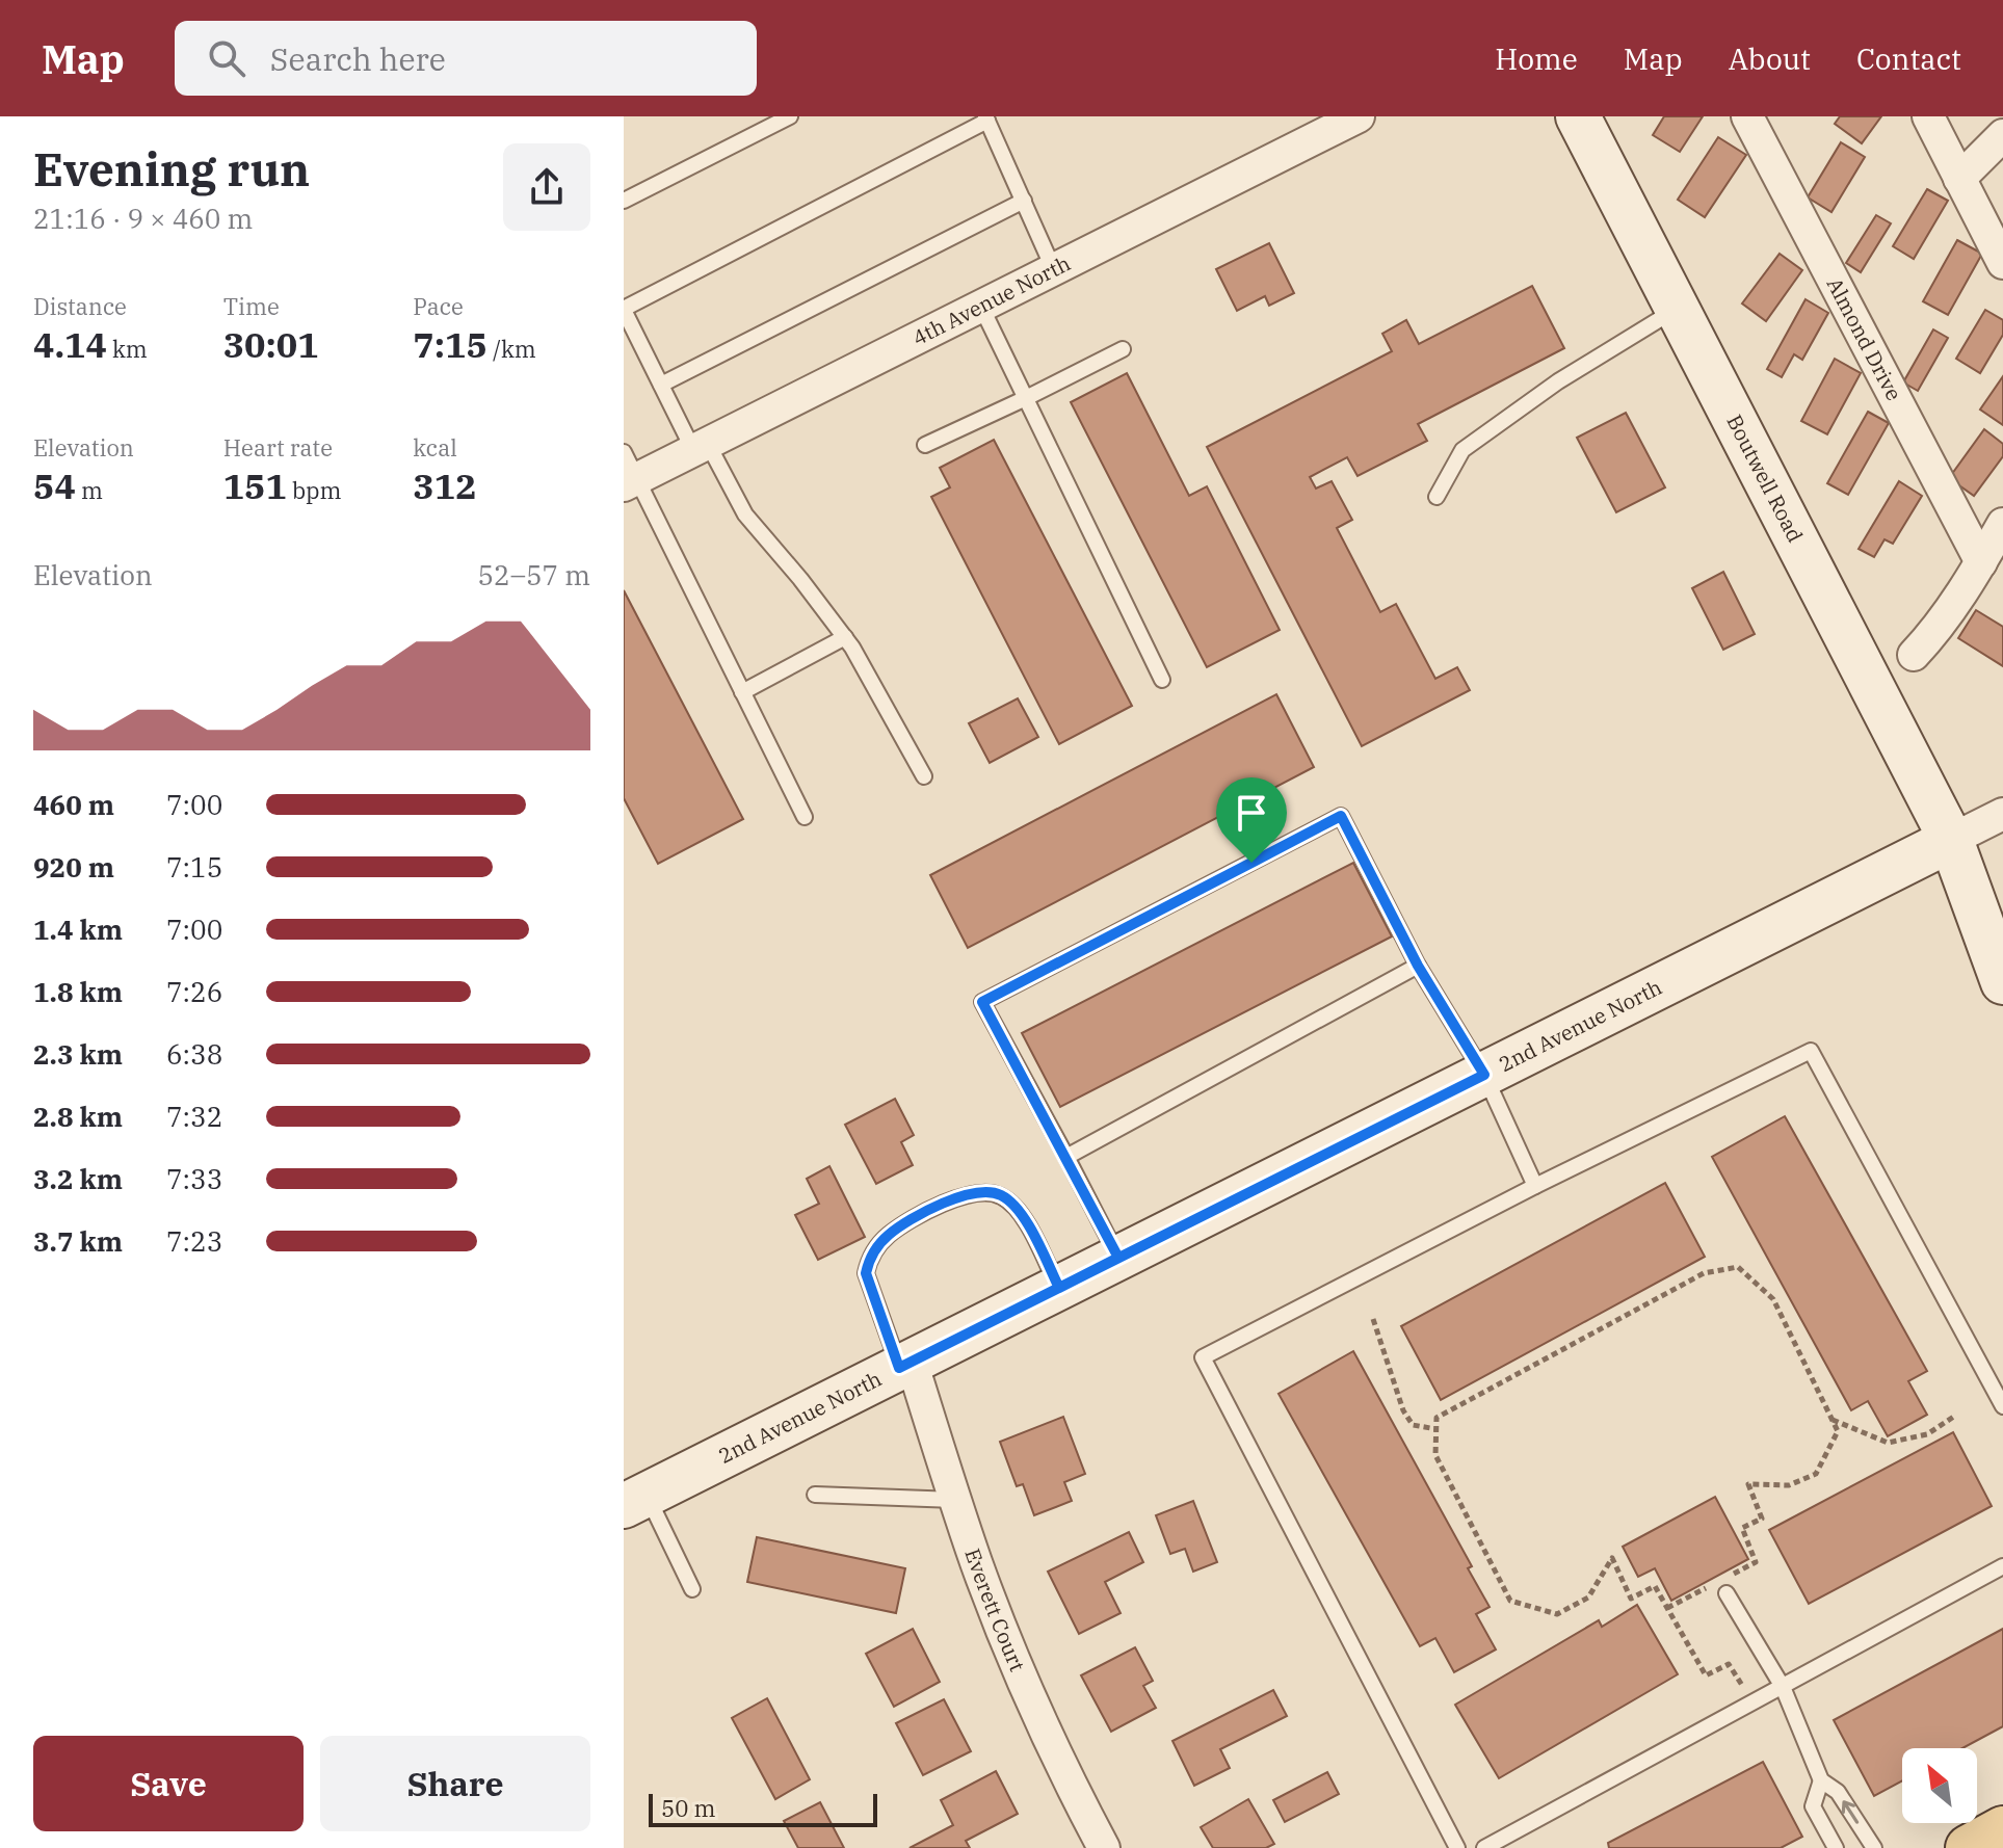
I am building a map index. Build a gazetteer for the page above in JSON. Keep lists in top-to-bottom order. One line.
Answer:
{"streets":{"street":["4th Avenue North","Almond Drive","Boutwell Road","2nd Avenue North","Everett Court"]},"crossings":[["Boutwell Road","2nd Avenue North"],["2nd Avenue North","Everett Court"]],"scale_bar":"50 m","north":"top left","page":{"header":"Map","search":"Search here","nav":["Home","Map","About","Contact"],"heading":["Evening run","21:16 · 9 × 460 m"],"stats":[["Distance","4.14 km"],["Time","30:01"],["Pace","7:15 /km"],["Elevation","54 m"],["Heart rate","151 bpm"],["kcal","312"]],"chart":["Elevation","52–57 m"],"list":[{"name":"460 m","note":"7:00"},{"name":"920 m","note":"7:15"},{"name":"1.4 km","note":"7:00"},{"name":"1.8 km","note":"7:26"},{"name":"2.3 km","note":"6:38"},{"name":"2.8 km","note":"7:32"},{"name":"3.2 km","note":"7:33"},{"name":"3.7 km","note":"7:23"}],"buttons":["Save","Share"],"scale":"50 m"}}
